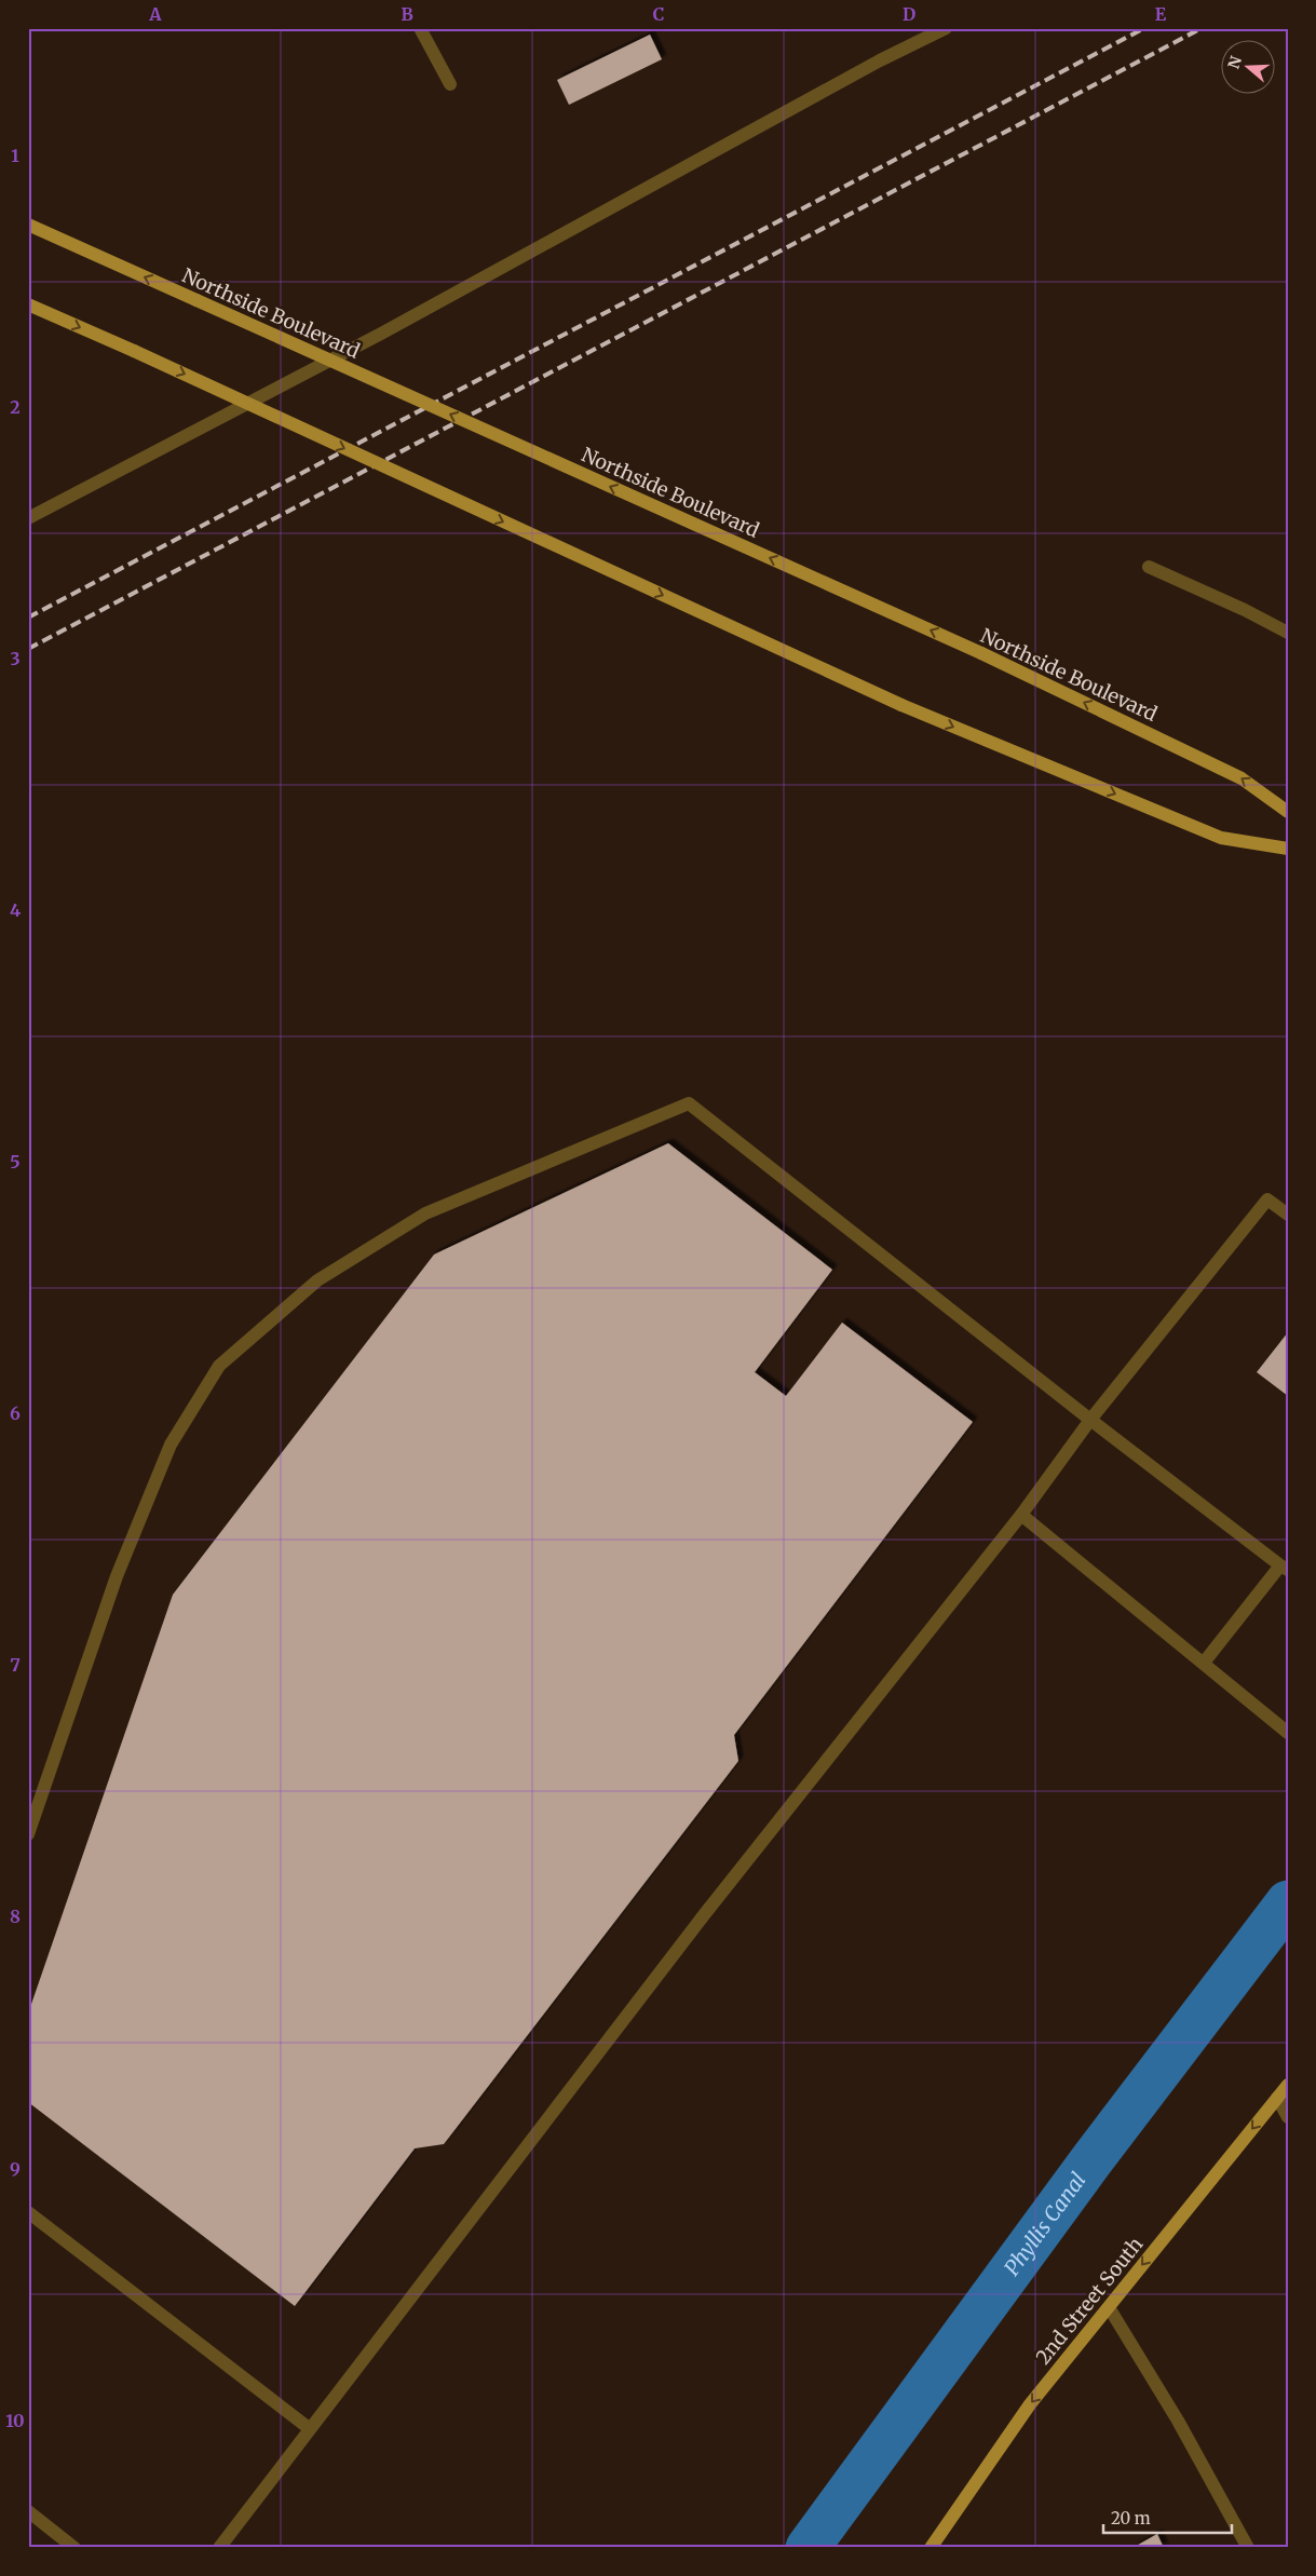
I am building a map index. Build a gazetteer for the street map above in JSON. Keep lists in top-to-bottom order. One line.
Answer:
{"streets":{"main road":["Northside Boulevard","2nd Street South"]},"one_way":["2nd Street South"],"water":["Phyllis Canal"],"scale_bar":"20 m","north":"left","grid":{"columns":["A","B","C","D","E"],"rows":["1","2","3","4","5","6","7","8","9","10"]}}
